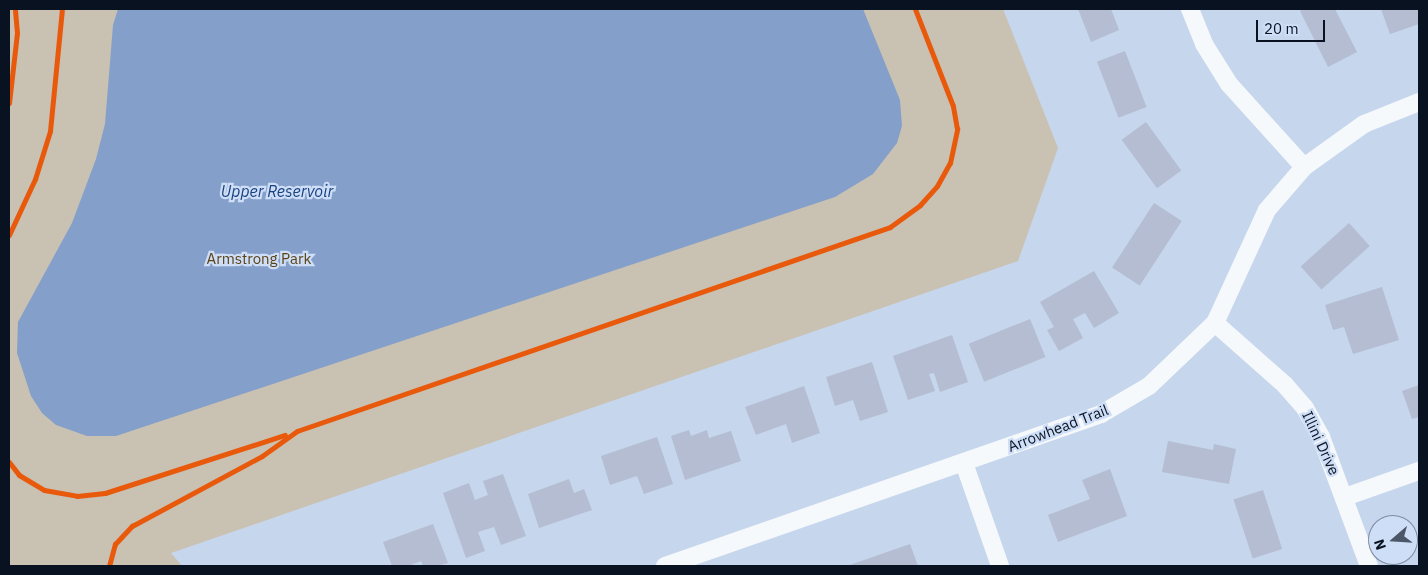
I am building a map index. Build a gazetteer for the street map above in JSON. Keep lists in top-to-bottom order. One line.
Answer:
{"streets":{"street":["Arrowhead Trail","Illini Drive"]},"crossings":[["Arrowhead Trail","Illini Drive"]],"water":["Upper Reservoir"],"parks":["Armstrong Park"],"scale_bar":"20 m","north":"left"}
